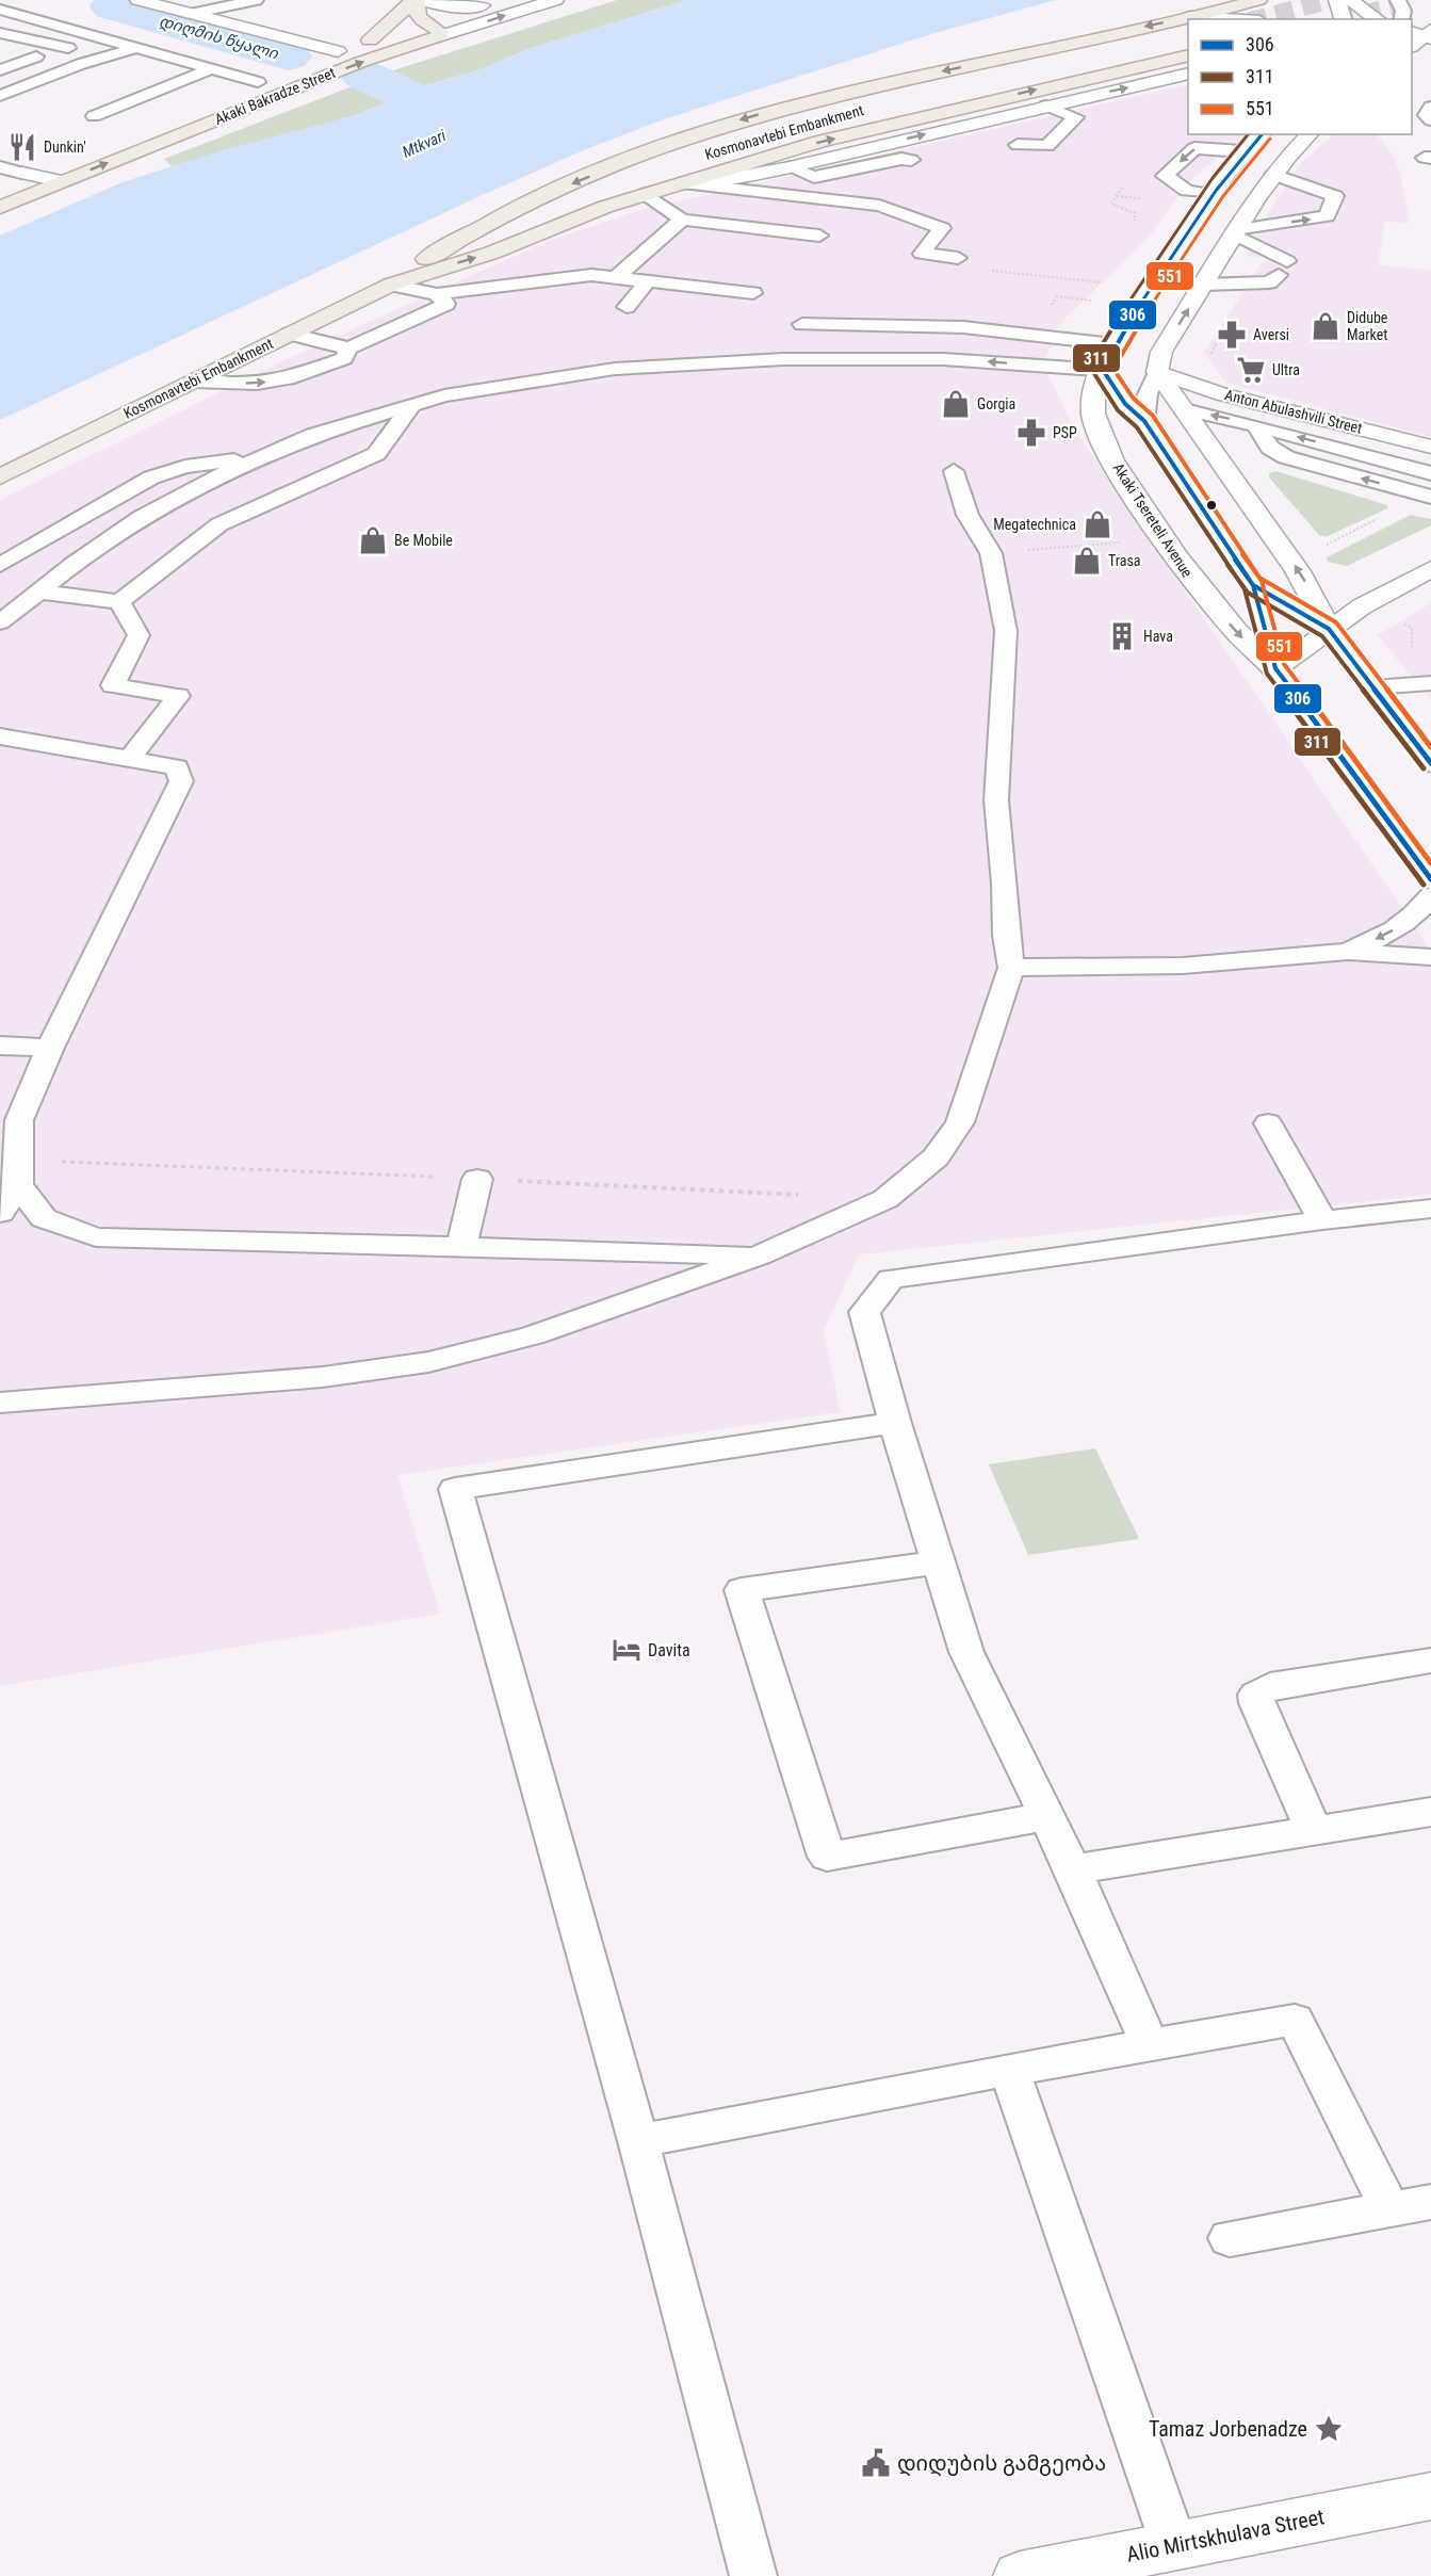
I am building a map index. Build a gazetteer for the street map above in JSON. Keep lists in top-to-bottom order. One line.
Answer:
{"streets":{"main road":["Akaki Bakradze Street","Kosmonavtebi Embankment","Anton Abulashvili Street","Akaki Tsereteli Avenue","Alio Mirtskhulava Street"]},"water":["დიღმის წყალი","Mtkvari"],"places":{"restaurant":["Dunkin'"],"shop":["Didube Market","Gorgia","Megatechnica","Be Mobile","Trasa"],"pharmacy":["Aversi","PSP"],"supermarket":["Ultra"],"building":["Hava"],"hotel":["Davita"],"place":["Tamaz Jorbenadze"],"public building":["დიდუბის გამგეობა"]},"lines":["transit line 306","transit line 311","transit line 551"],"legend":["306","311","551"]}
